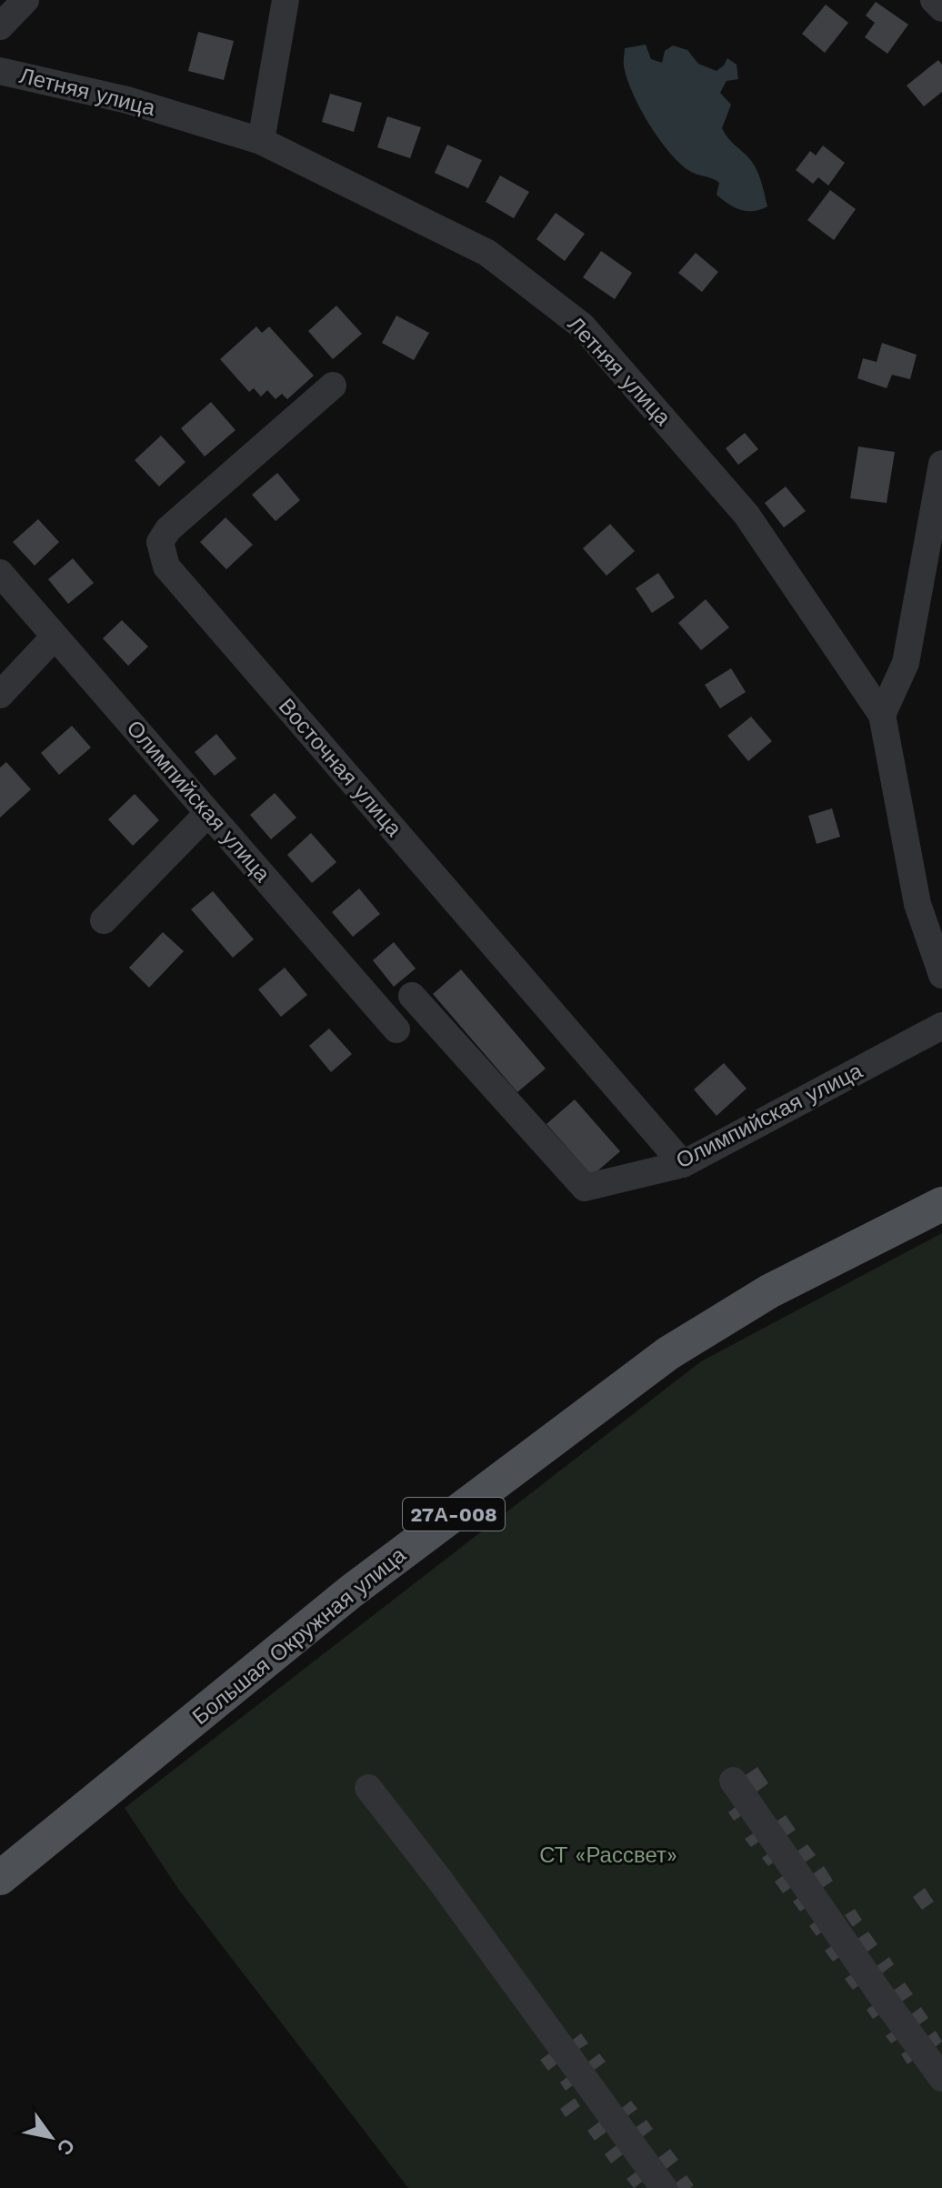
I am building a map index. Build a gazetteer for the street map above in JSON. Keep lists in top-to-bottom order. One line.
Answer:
{"streets":{"main road":["27А-008","Большая Окружная улица"],"street":["Летняя улица","Восточная улица","Олимпийская улица"]},"crossings":[["Восточная улица","Олимпийская улица"]],"parks":["СТ «Рассвет»"],"north":"bottom right"}
